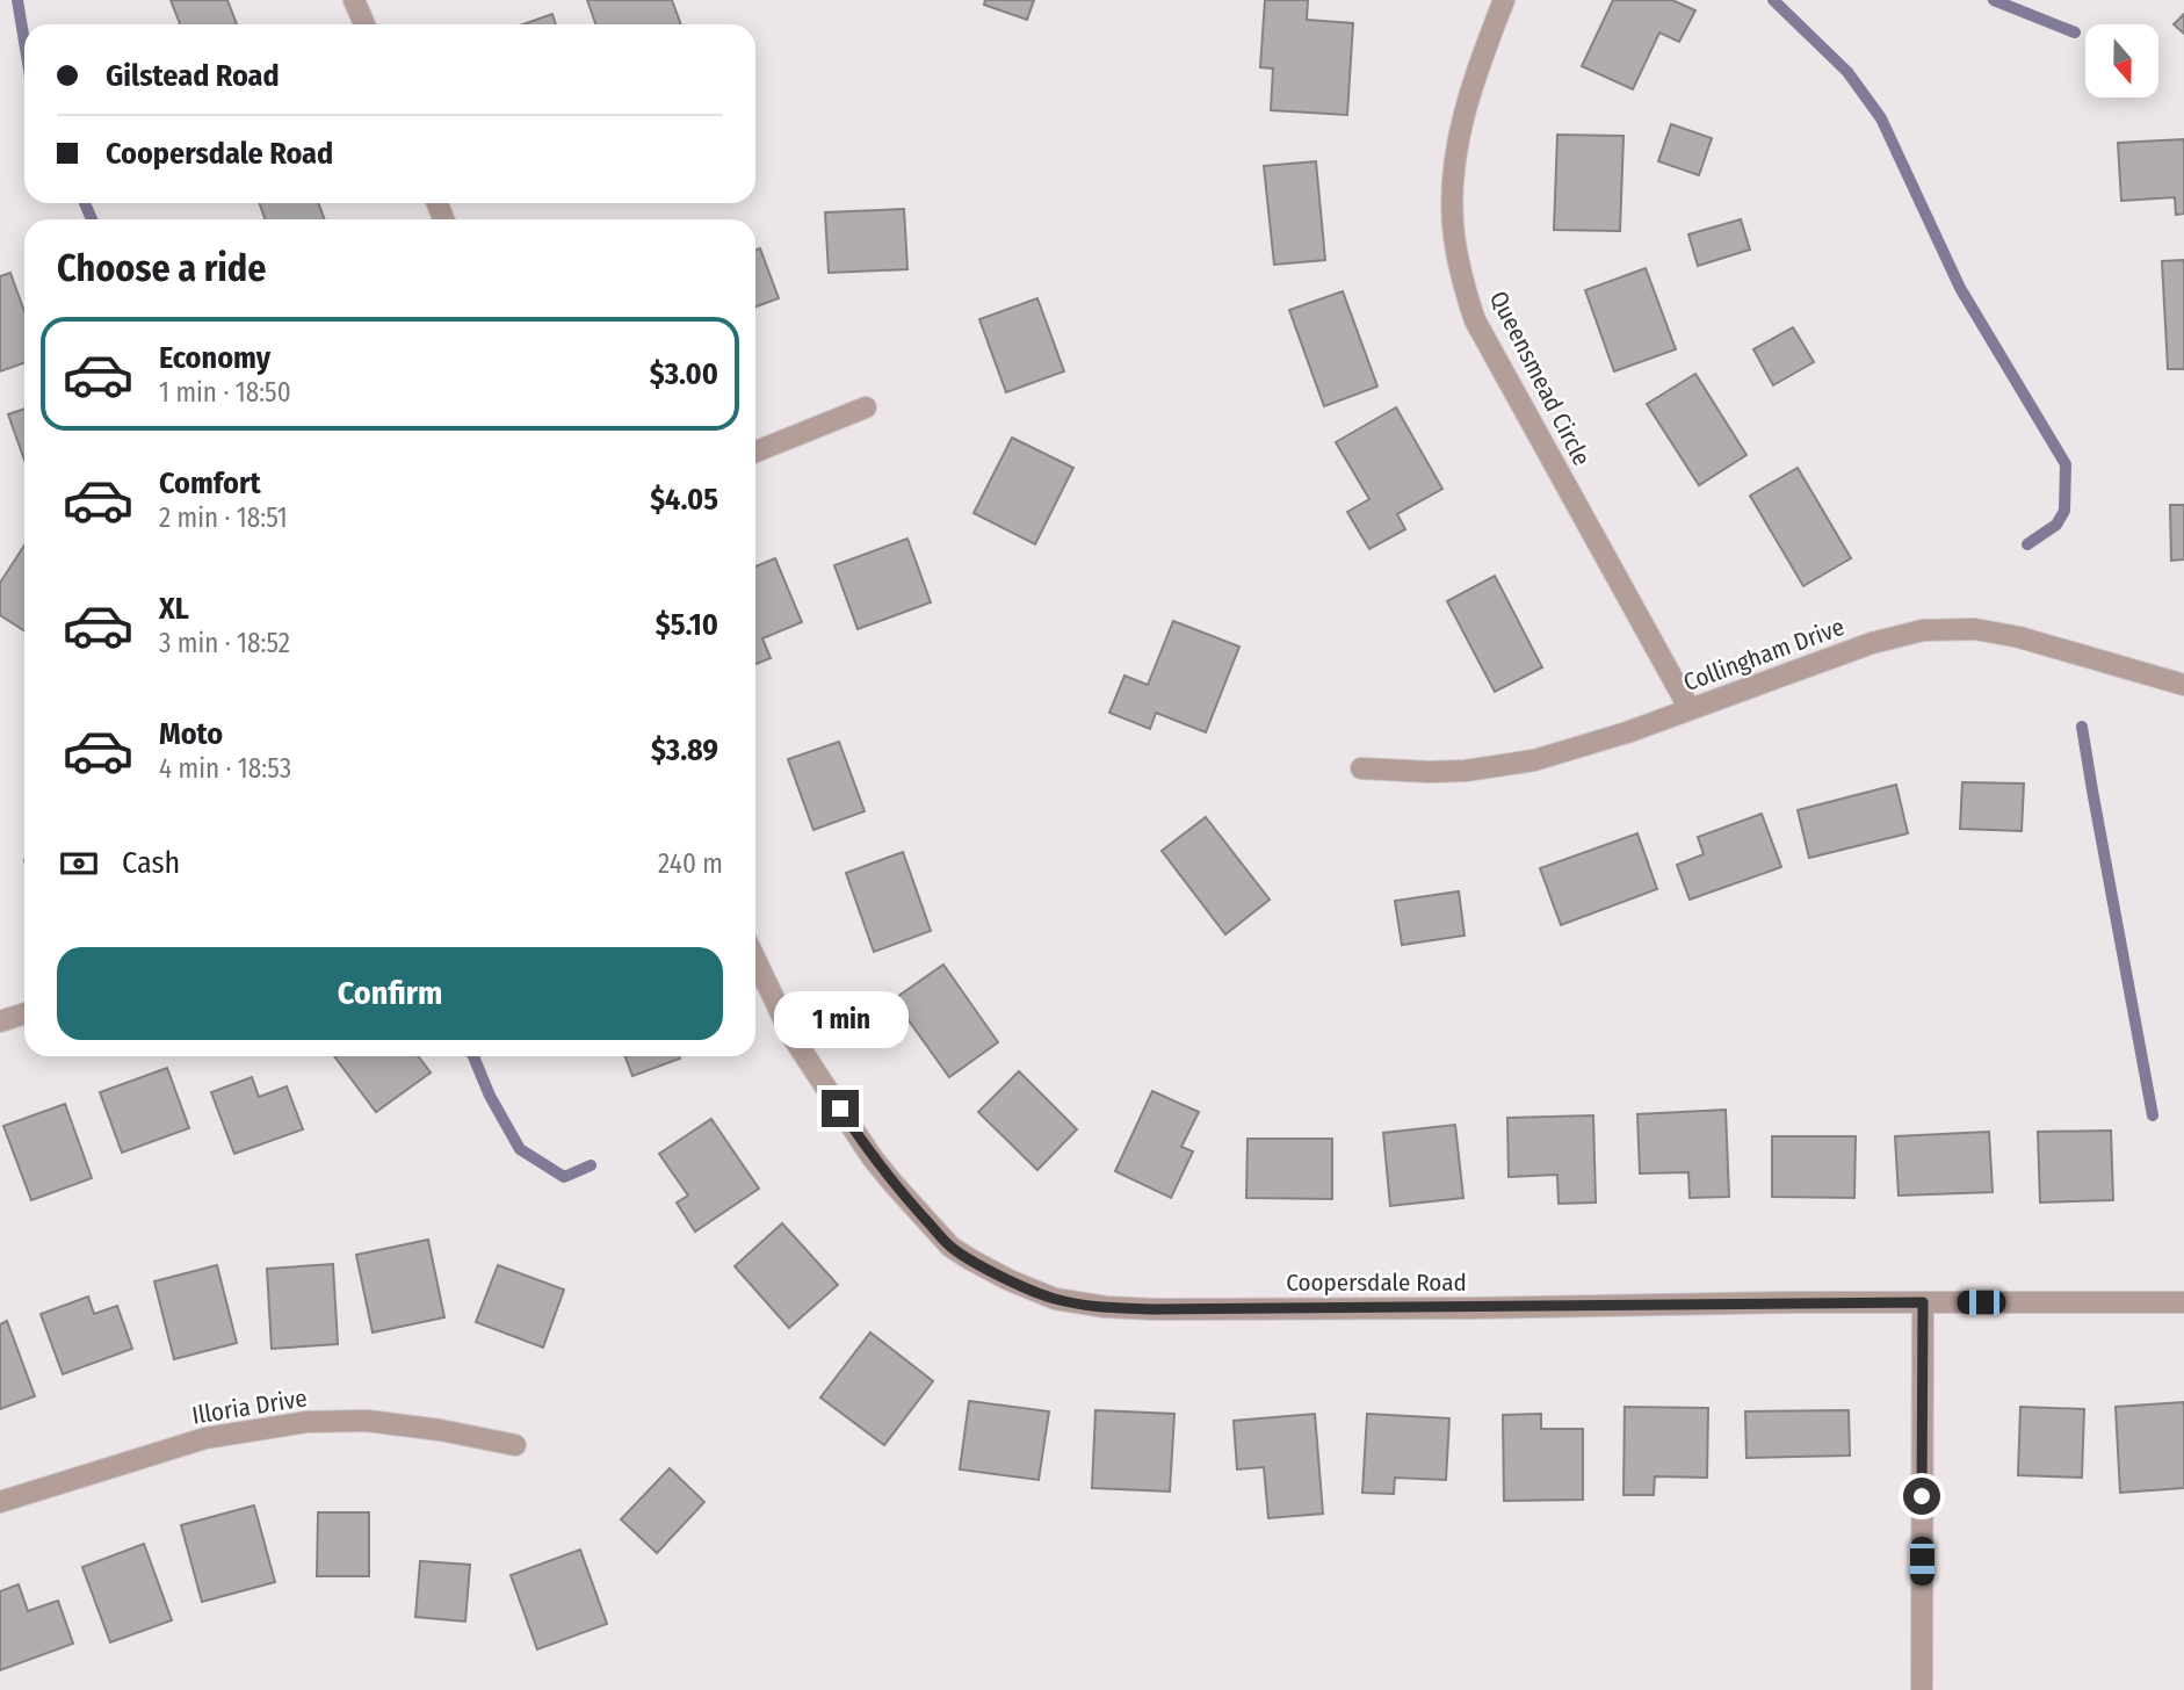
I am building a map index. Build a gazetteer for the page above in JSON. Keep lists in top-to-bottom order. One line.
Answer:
{"streets":{"street":["Queensmead Circle","Collingham Drive","Coopersdale Road","Illoria Drive"]},"crossings":[["Queensmead Circle","Collingham Drive"]],"north":"bottom","page":{"banner":["Gilstead Road","Coopersdale Road"],"heading":"Choose a ride","list":[{"name":"Economy","note":"1 min · 18:50","value":"$3.00"},{"name":"Comfort","note":"2 min · 18:51","value":"$4.05"},{"name":"XL","note":"3 min · 18:52","value":"$5.10"},{"name":"Moto","note":"4 min · 18:53","value":"$3.89"}],"pay":["Cash","240 m"],"buttons":"Confirm","bubble":"1 min"}}
